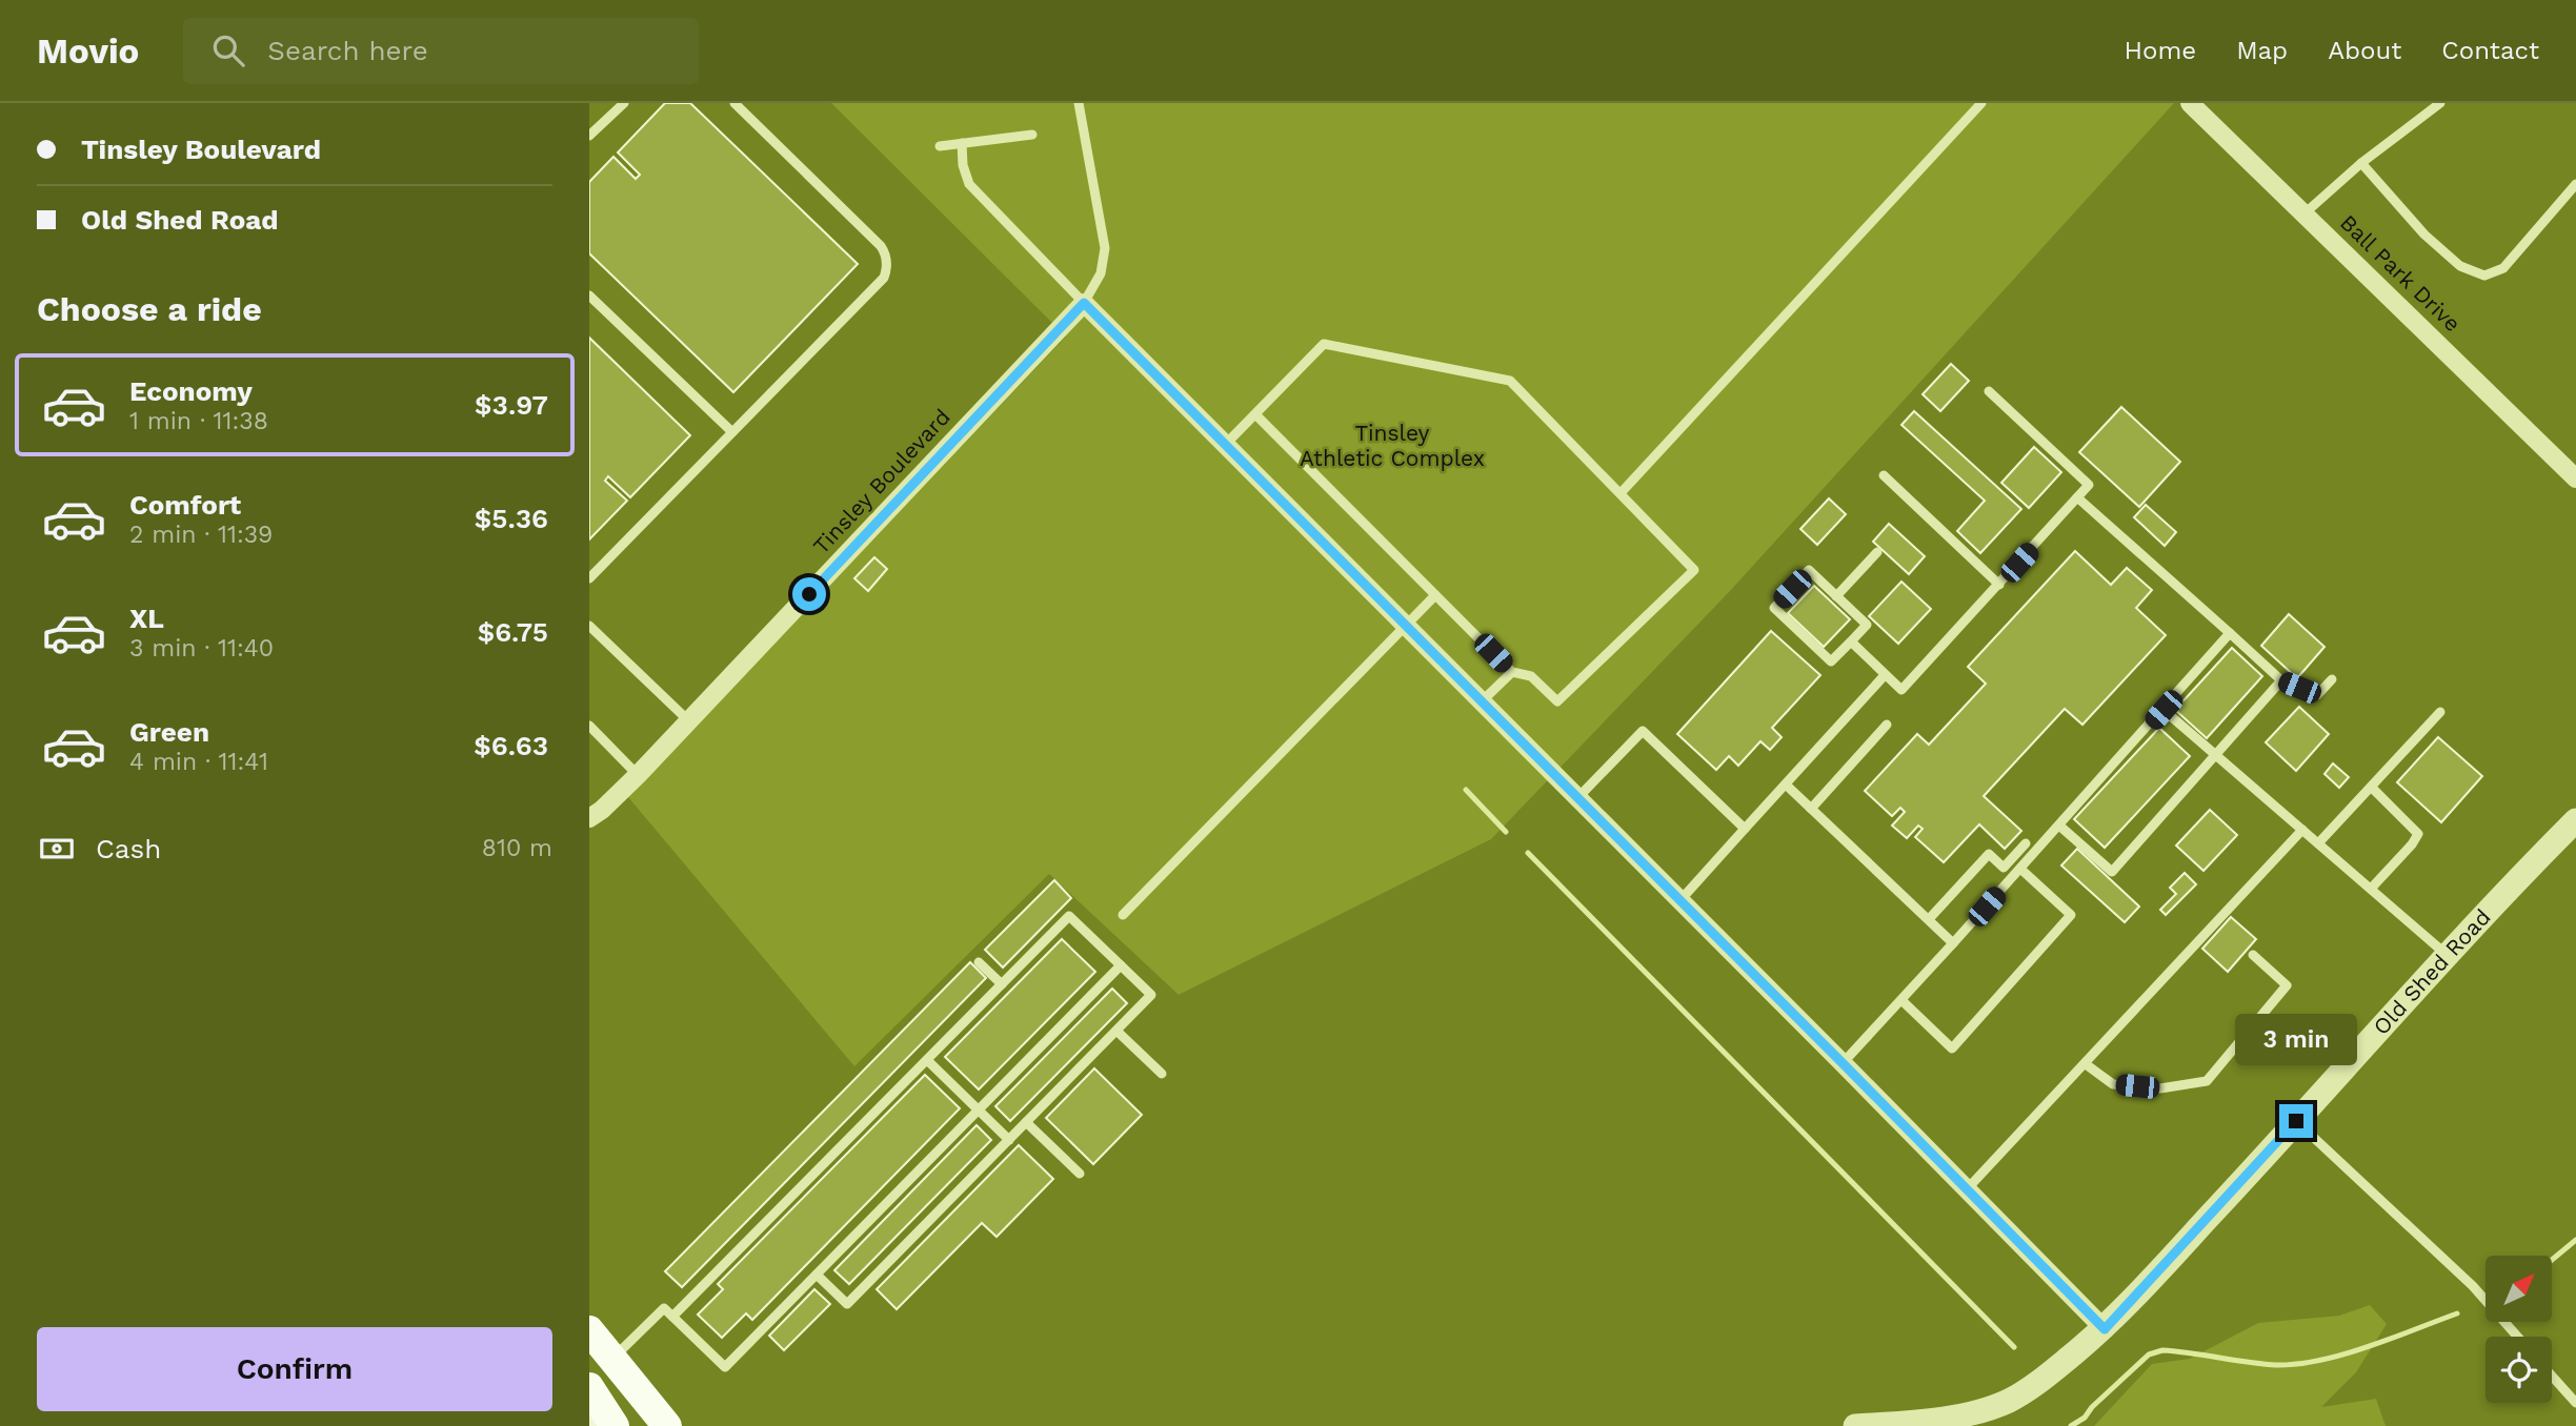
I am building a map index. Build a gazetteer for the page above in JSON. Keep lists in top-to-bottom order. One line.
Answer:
{"streets":{"street":["Ball Park Drive","Tinsley Boulevard","Old Shed Road"]},"parks":["Tinsley Athletic Complex"],"north":"top right","page":{"header":"Movio","search":"Search here","nav":["Home","Map","About","Contact"],"banner":["Tinsley Boulevard","Old Shed Road"],"heading":"Choose a ride","list":[{"name":"Economy","note":"1 min · 11:38","value":"$3.97"},{"name":"Comfort","note":"2 min · 11:39","value":"$5.36"},{"name":"XL","note":"3 min · 11:40","value":"$6.75"},{"name":"Green","note":"4 min · 11:41","value":"$6.63"}],"pay":["Cash","810 m"],"bubble":"3 min","buttons":"Confirm"}}
